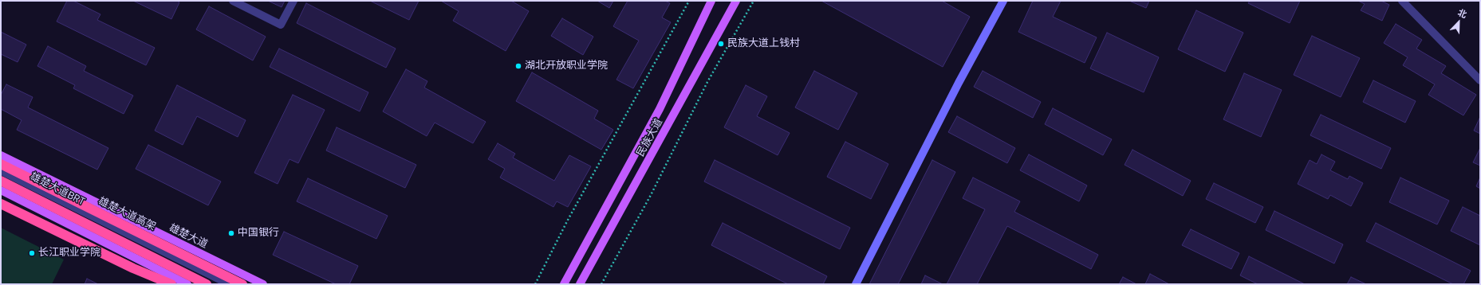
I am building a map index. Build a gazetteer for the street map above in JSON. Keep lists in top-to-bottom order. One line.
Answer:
{"streets":{"highway":["雄楚大道高架"],"main road":["民族大道","雄楚大道"],"lane":["雄楚大道BRT"]},"places":["民族大道上钱村","湖北开放职业学院","中国银行","长江职业学院"],"north":"top right"}
